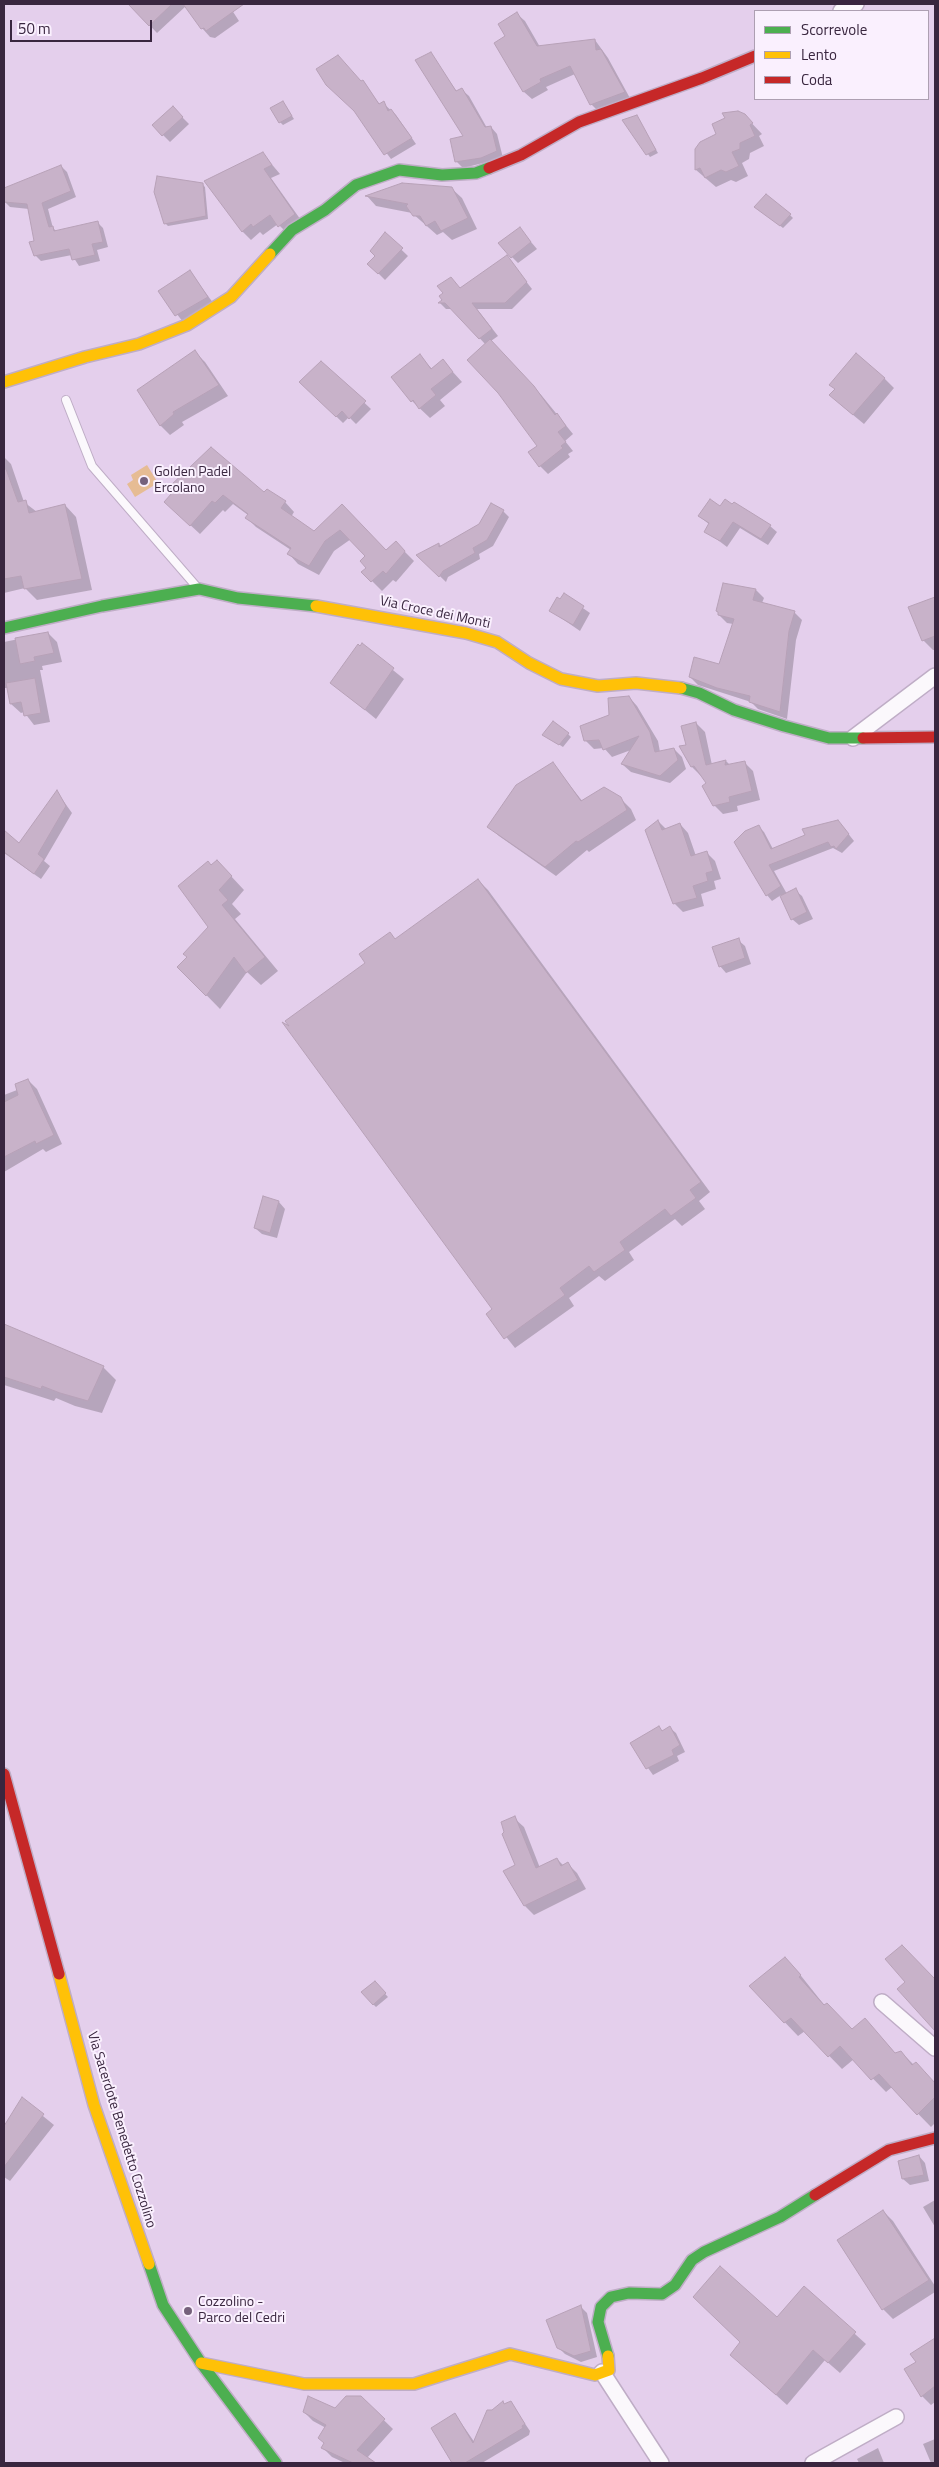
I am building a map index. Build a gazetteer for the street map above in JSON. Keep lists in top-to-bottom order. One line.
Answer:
{"streets":{"street":["Via Croce dei Monti","Via Sacerdote Benedetto Cozzolino"]},"places":["Golden Padel Ercolano","Cozzolino - Parco del Cedri"],"legend":["Scorrevole","Lento","Coda"],"scale_bar":"50 m"}
